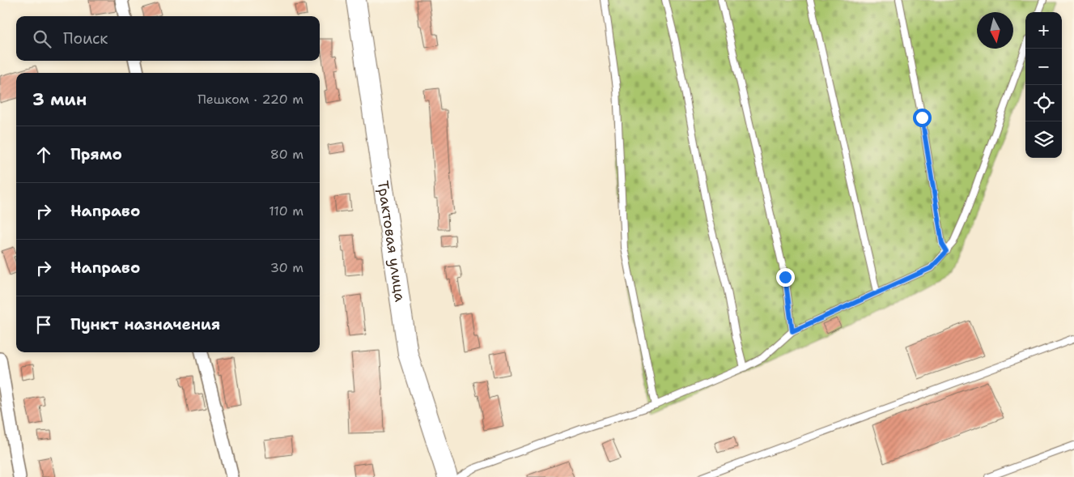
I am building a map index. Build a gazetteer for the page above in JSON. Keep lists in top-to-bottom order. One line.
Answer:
{"streets":{"main road":["Трактовая улица"]},"north":"bottom","page":{"map_buttons":["+","−"],"search":"Поиск","heading":["3 мин","Пешком · 220 m"],"list":[["Прямо","80 m"],["Направо","110 m"],["Направо","30 m"],"Пункт назначения"]}}
